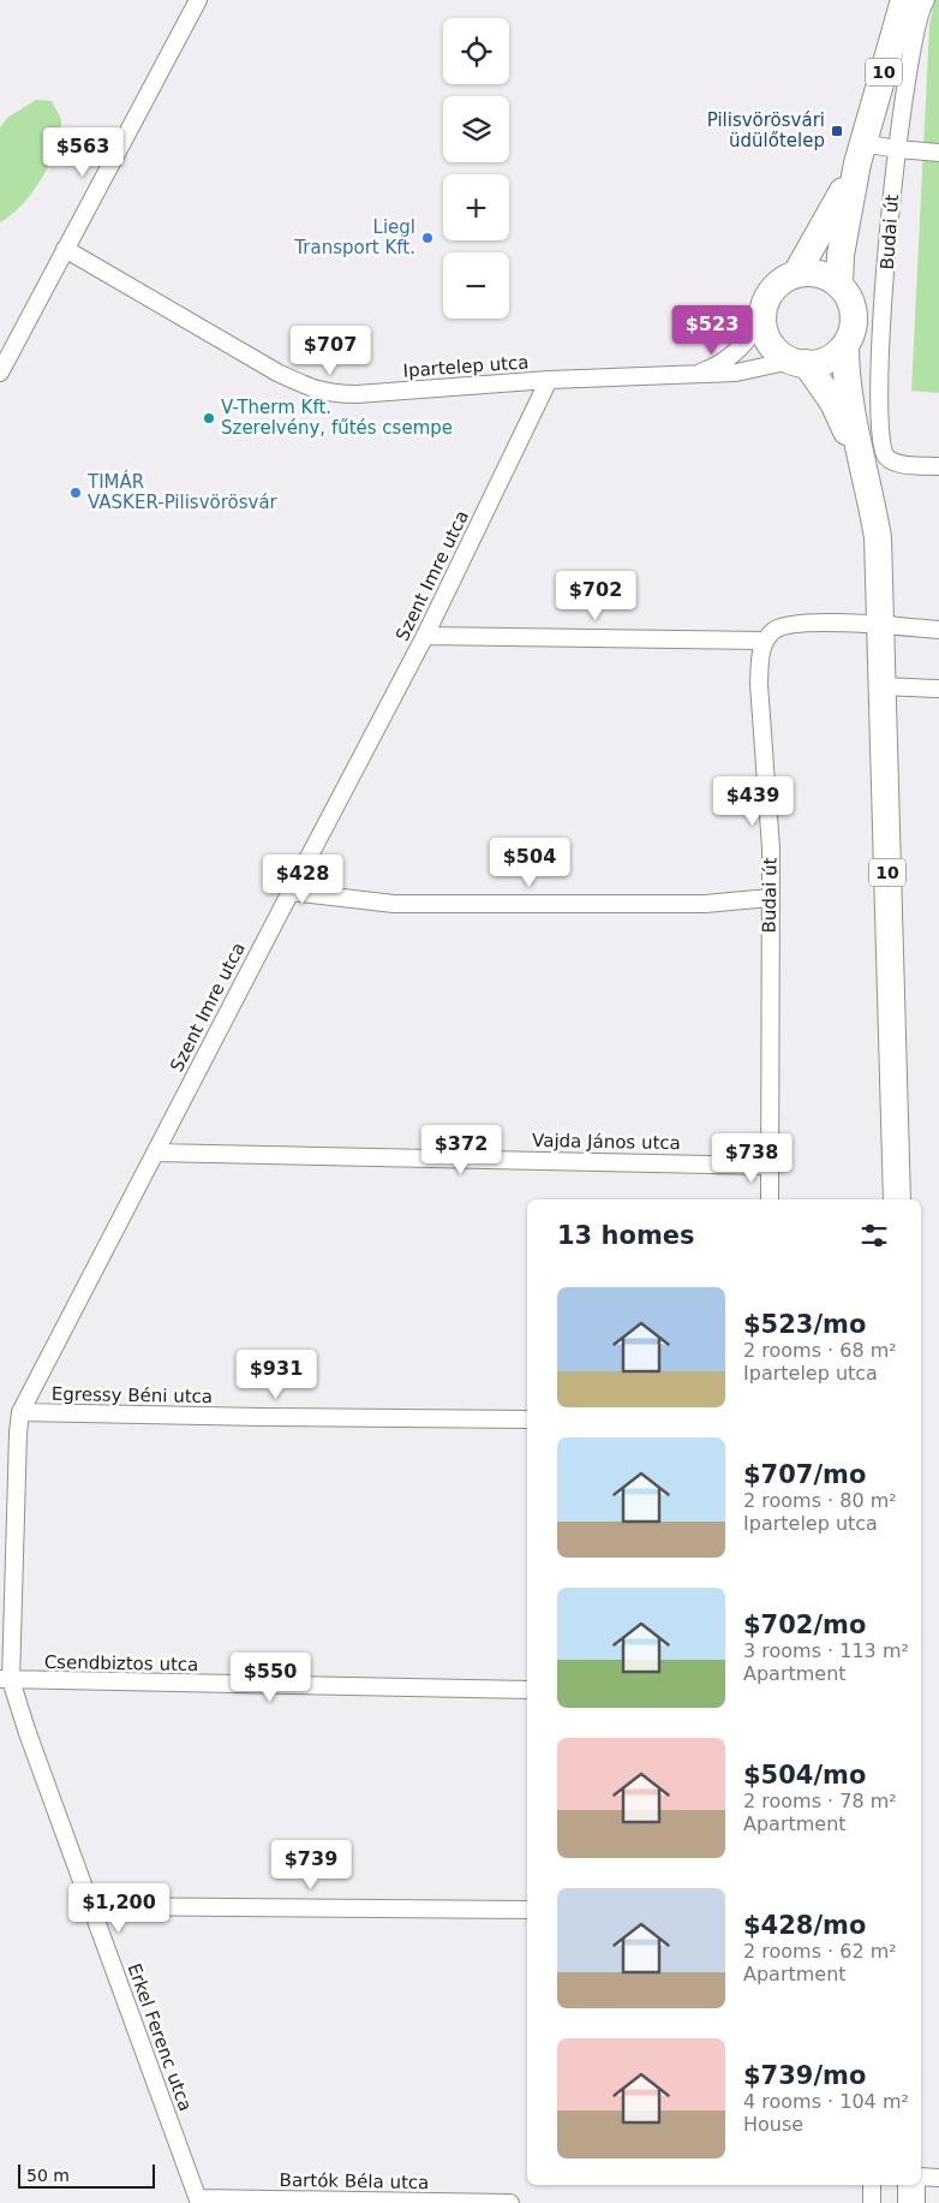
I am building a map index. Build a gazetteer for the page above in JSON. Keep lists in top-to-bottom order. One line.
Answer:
{"streets":{"main road":["10"],"street":["Budai út","Ipartelep utca","Szent Imre utca","Vajda János utca","Egressy Béni utca","Csendbiztos utca","Erkel Ferenc utca","Bartók Béla utca"]},"crossings":[["10","Ipartelep utca"],["Budai út","Vajda János utca"],["Ipartelep utca","Szent Imre utca"],["Szent Imre utca","Vajda János utca"],["Szent Imre utca","Egressy Béni utca"],["Szent Imre utca","Csendbiztos utca"],["Szent Imre utca","Erkel Ferenc utca"],["Csendbiztos utca","Erkel Ferenc utca"],["Erkel Ferenc utca","Bartók Béla utca"]],"places":{"transit":["Pilisvörösvári üdülőtelep"],"other":["Liegl Transport Kft.","V-Therm Kft. Szerelvény, fűtés csempe","TIMÁR VASKER-Pilisvörösvár"]},"scale_bar":"50 m","page":{"map_buttons":["+","−"],"price":["$563","$523","$707","$702","$439","$504","$428","$372","$738","$931","$550","$739","$1,200"],"heading":"13 homes","list":[{"name":"$523/mo","note":"2 rooms · 68 m² · Ipartelep utca"},{"name":"$707/mo","note":"2 rooms · 80 m² · Ipartelep utca"},{"name":"$702/mo","note":"3 rooms · 113 m² · Apartment"},{"name":"$504/mo","note":"2 rooms · 78 m² · Apartment"},{"name":"$428/mo","note":"2 rooms · 62 m² · Apartment"},{"name":"$739/mo","note":"4 rooms · 104 m² · House"}],"scale":"50 m"}}
